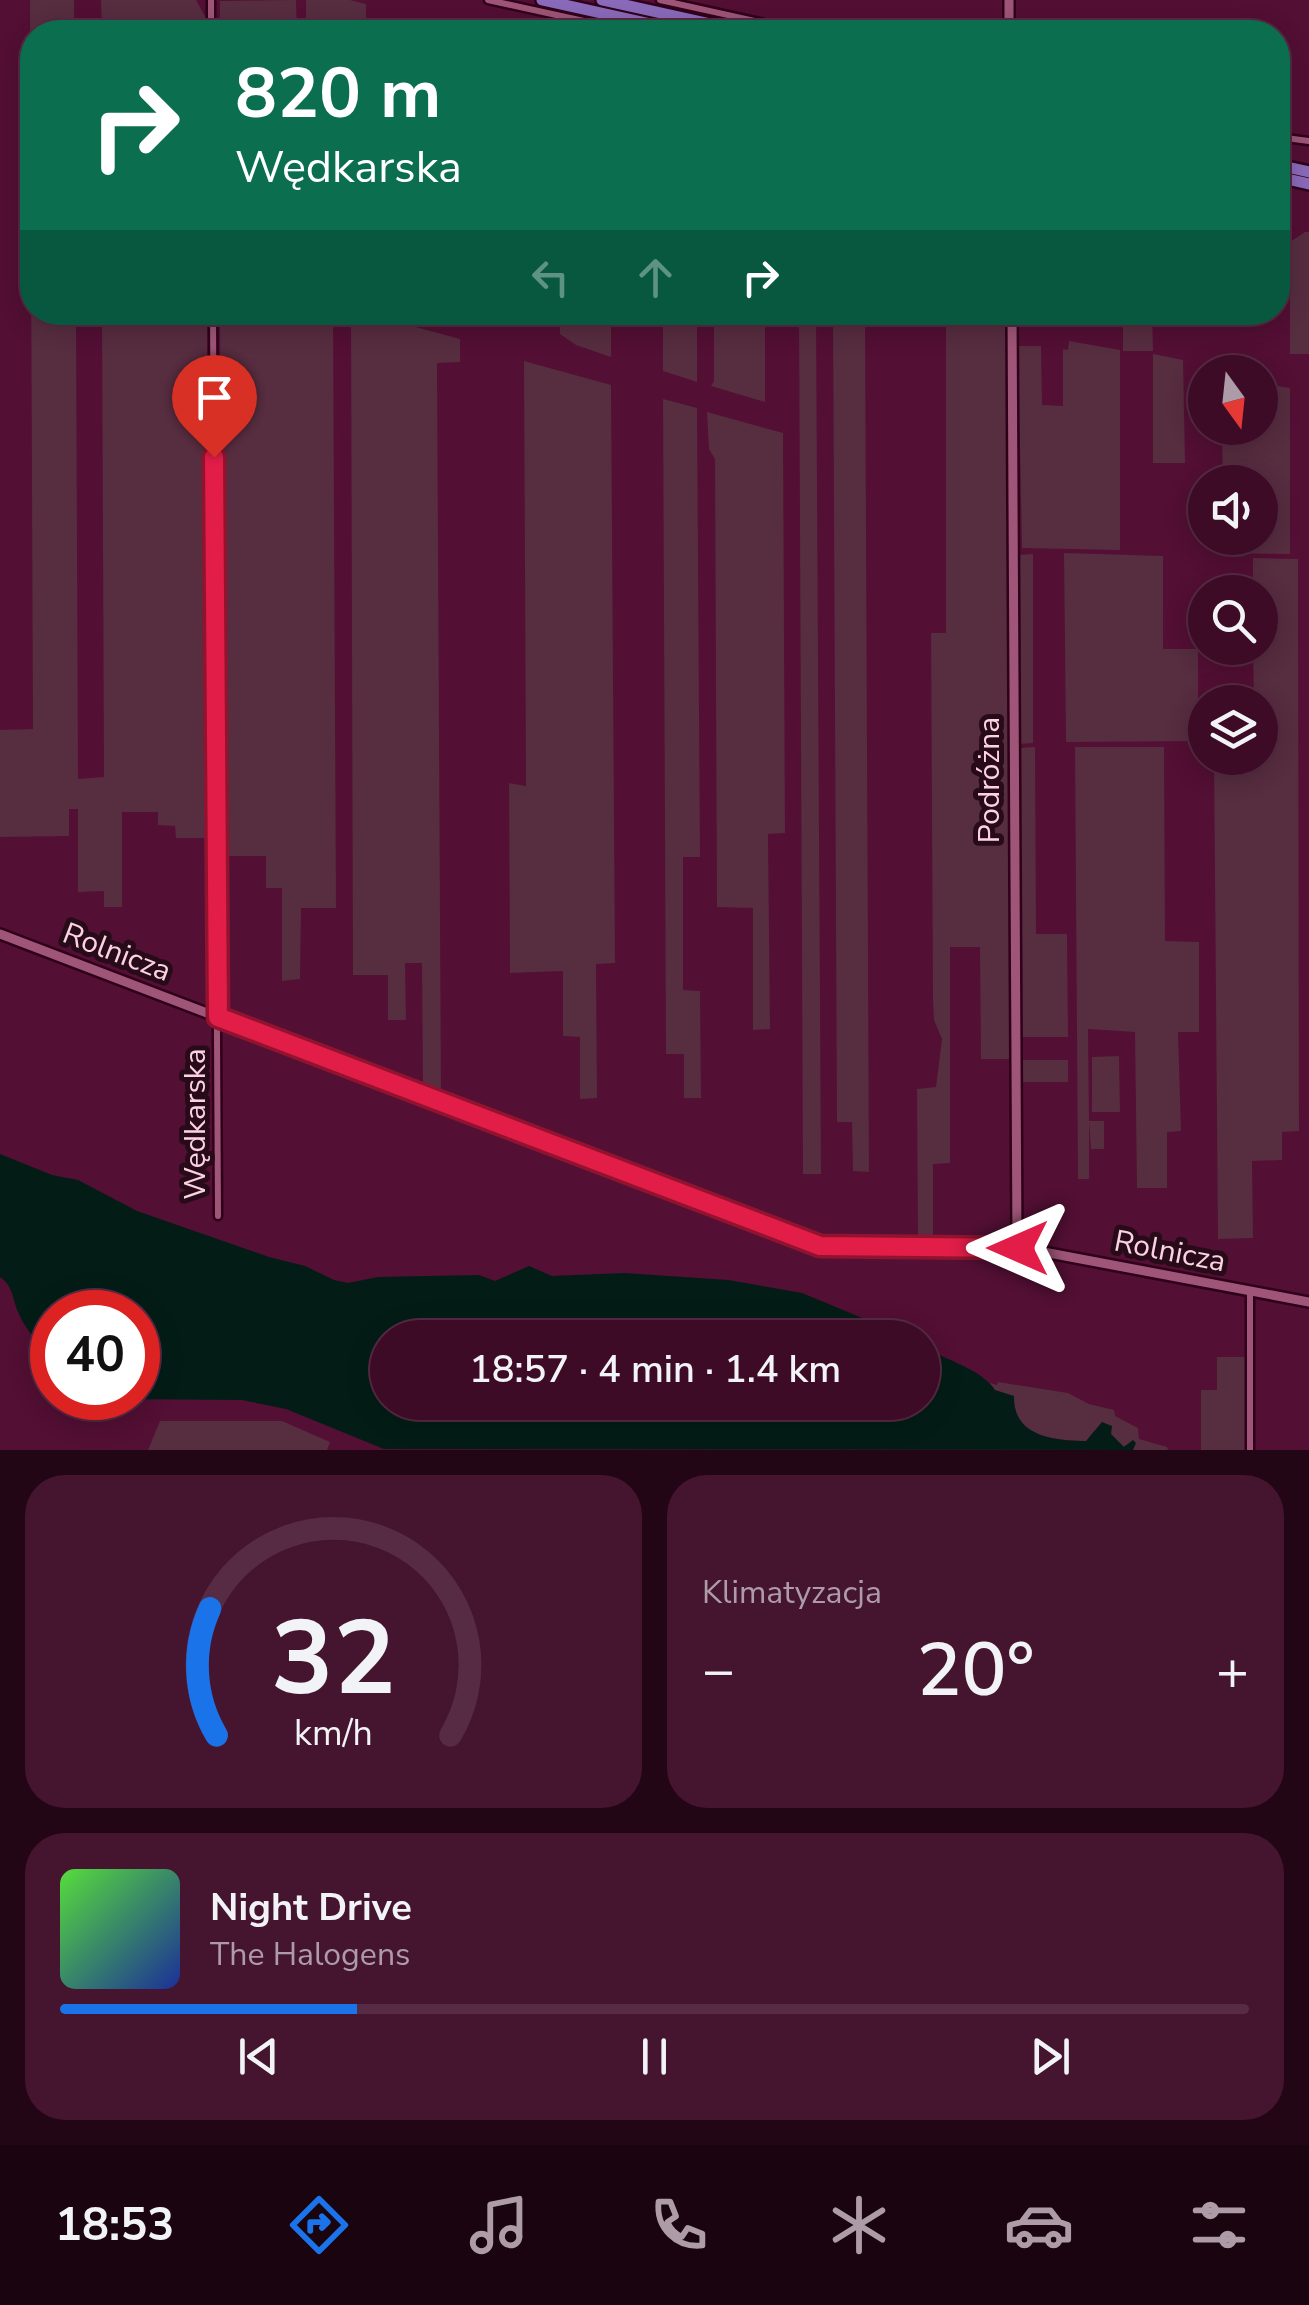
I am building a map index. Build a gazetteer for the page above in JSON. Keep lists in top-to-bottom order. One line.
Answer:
{"streets":{"street":["Podróżna","Rolnicza","Wędkarska"]},"crossings":[["Podróżna","Rolnicza"],["Rolnicza","Wędkarska"]],"north":"bottom","page":{"turn":["820 m","Wędkarska"],"limit":"40","trip":"18:57 · 4 min · 1.4 km","tile":"Klimatyzacja","heat":["−","20°","+"],"song":["Night Drive","The Halogens"],"tabs":"18:53","gauge":["32","km/h"]}}
